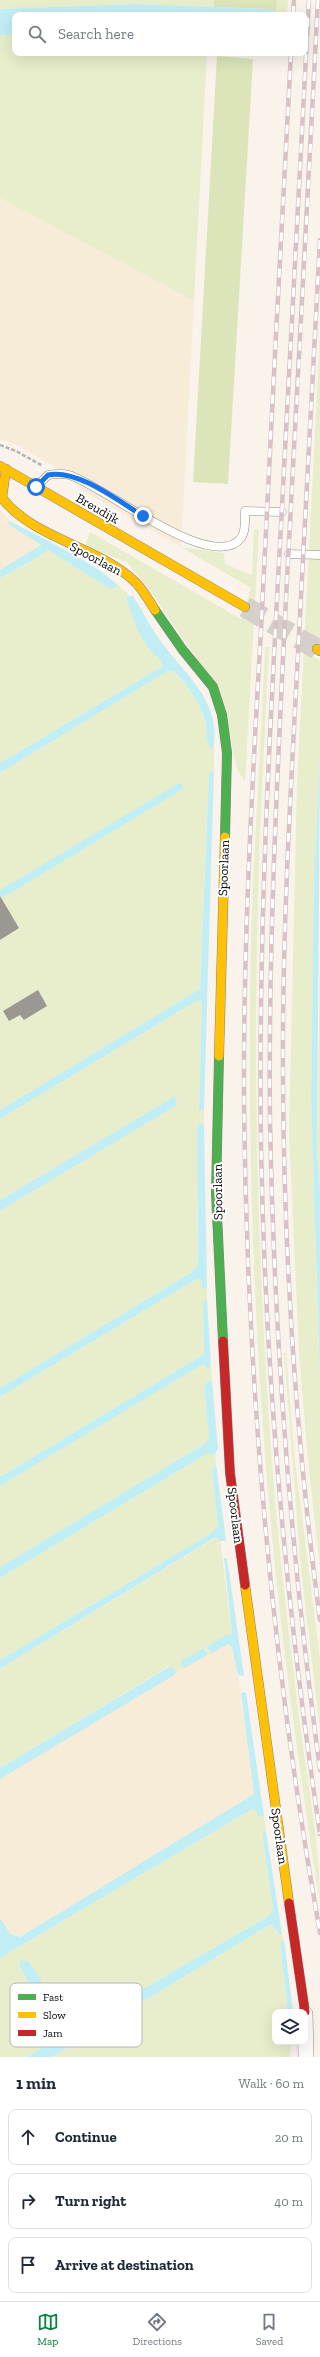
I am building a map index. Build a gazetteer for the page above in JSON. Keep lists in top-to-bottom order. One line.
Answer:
{"streets":{"street":["Breudijk","Spoorlaan"]},"crossings":[["Breudijk","Spoorlaan"]],"legend":["Fast","Slow","Jam"],"page":{"search":"Search here","heading":["1 min","Walk · 60 m"],"list":[["Continue","20 m"],["Turn right","40 m"],"Arrive at destination"],"nav":["Map","Directions","Saved"]}}
